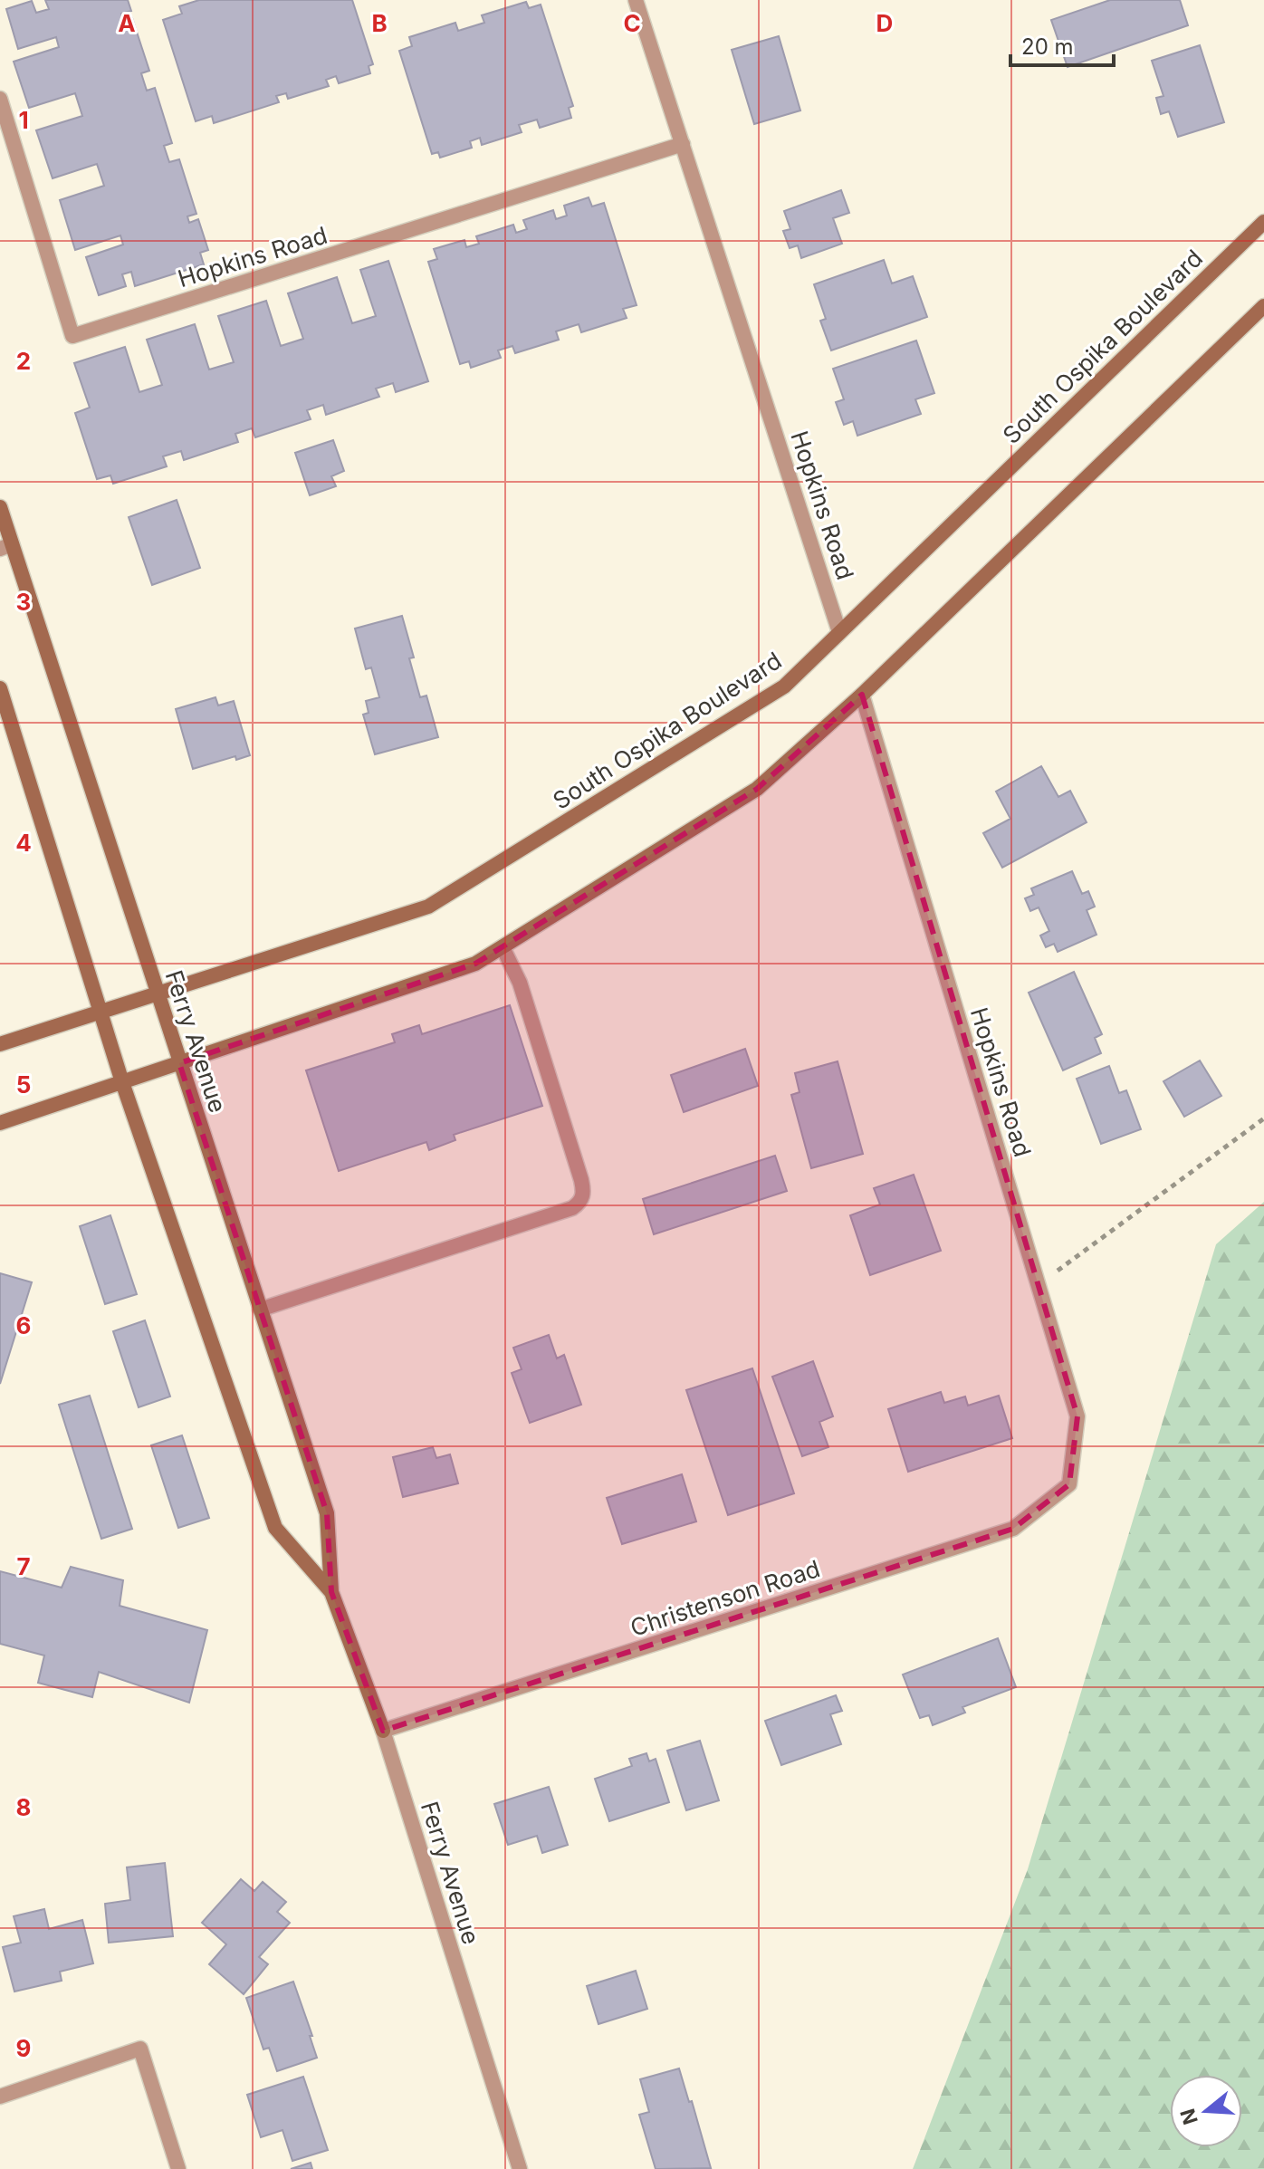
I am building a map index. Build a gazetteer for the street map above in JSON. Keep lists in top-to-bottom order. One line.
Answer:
{"streets":{"main road":["South Ospika Boulevard","Ferry Avenue"],"street":["Hopkins Road","Christenson Road"]},"crossings":[["Hopkins Road","South Ospika Boulevard"],["Hopkins Road","Christenson Road"],["South Ospika Boulevard","Ferry Avenue"],["Ferry Avenue","Christenson Road"]],"scale_bar":"20 m","north":"left","grid":{"columns":["A","B","C","D"],"rows":["1","2","3","4","5","6","7","8","9"]}}
